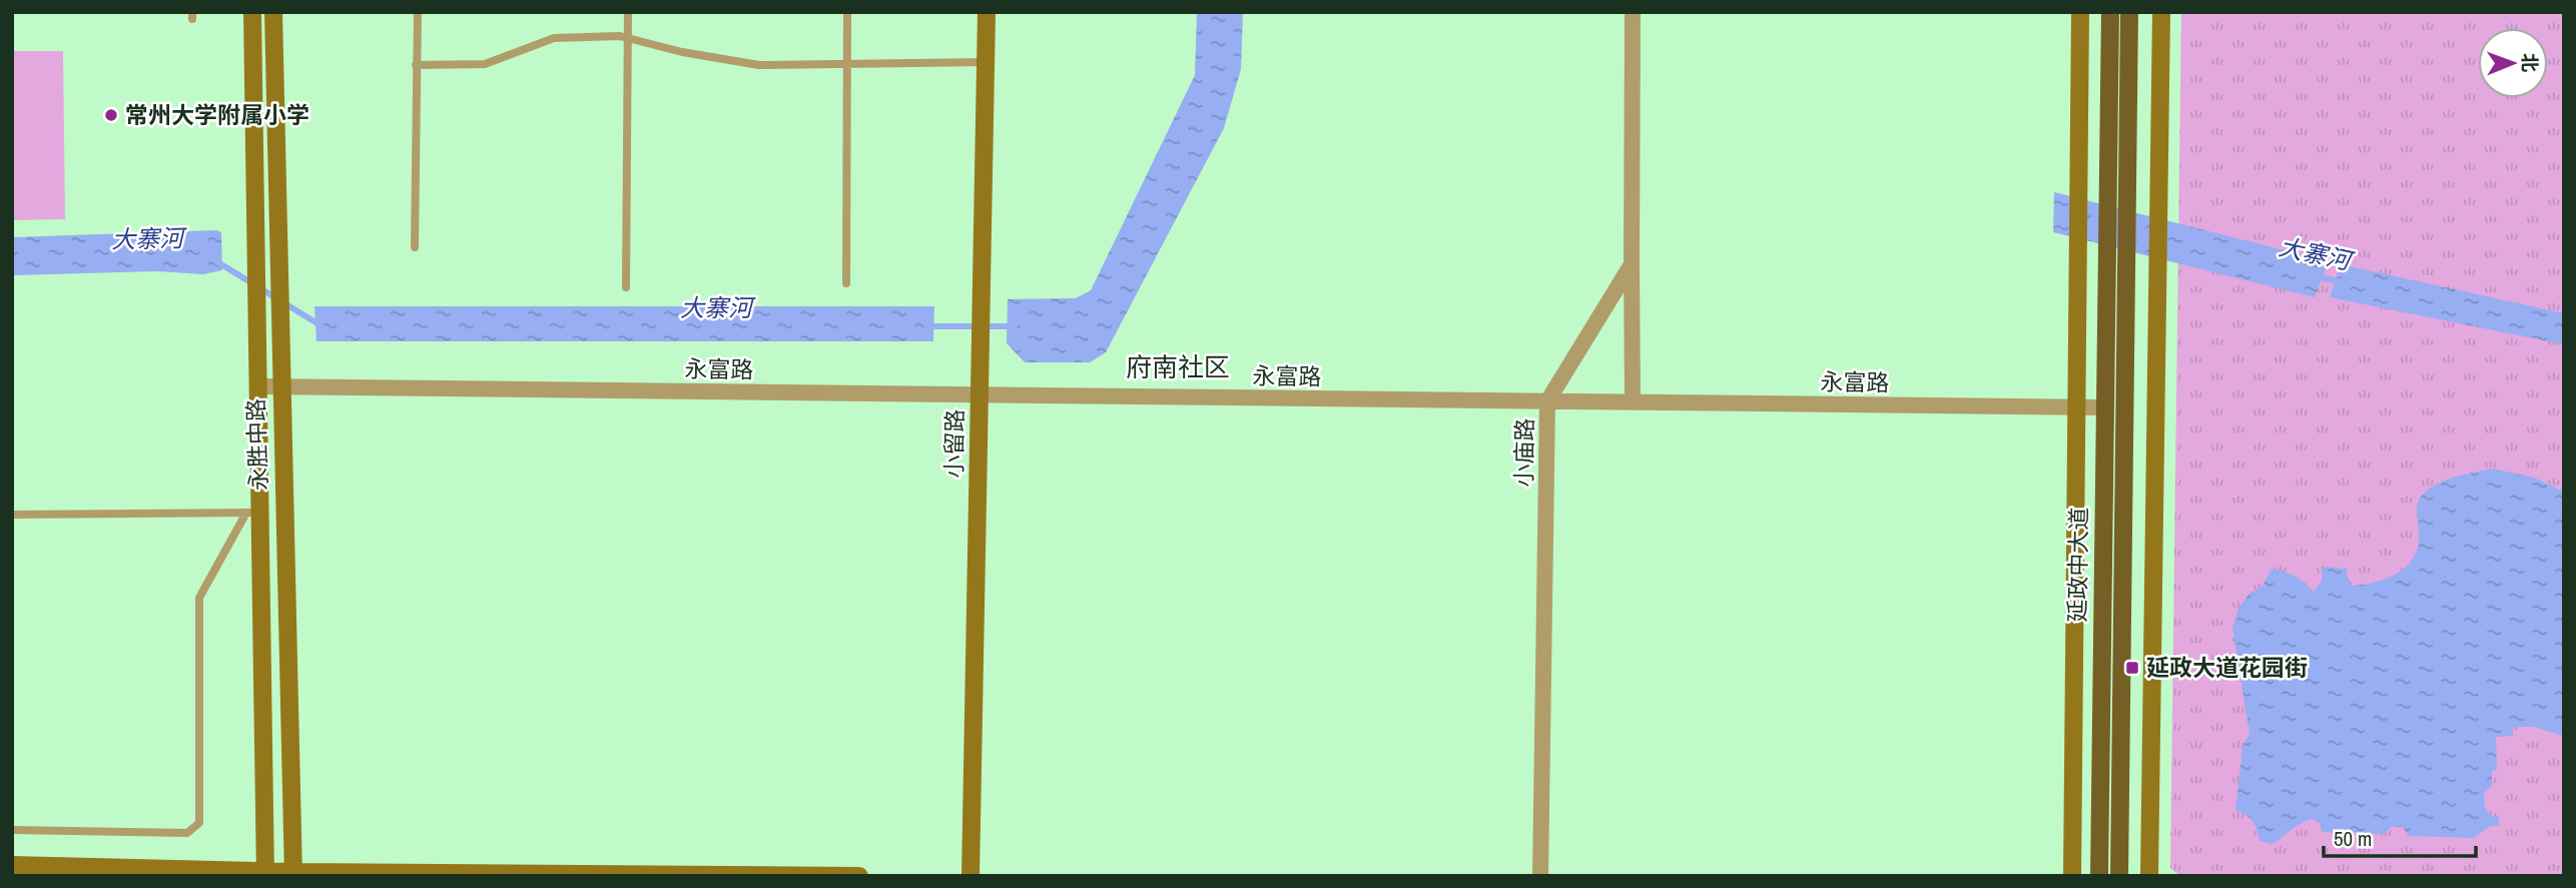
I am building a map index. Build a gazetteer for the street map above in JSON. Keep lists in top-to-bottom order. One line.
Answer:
{"streets":{"main road":["延政中大道"],"street":["永富路","小留路","永胜中路","小庙路"]},"crossings":[["永富路","小留路"],["永富路","永胜中路"],["永富路","小庙路"],["永富路","延政中大道"]],"districts":["府南社区"],"water":["大寨河"],"places":{"other":["常州大学附属小学"],"transit":["延政大道花园街"]},"scale_bar":"50 m","north":"right"}
